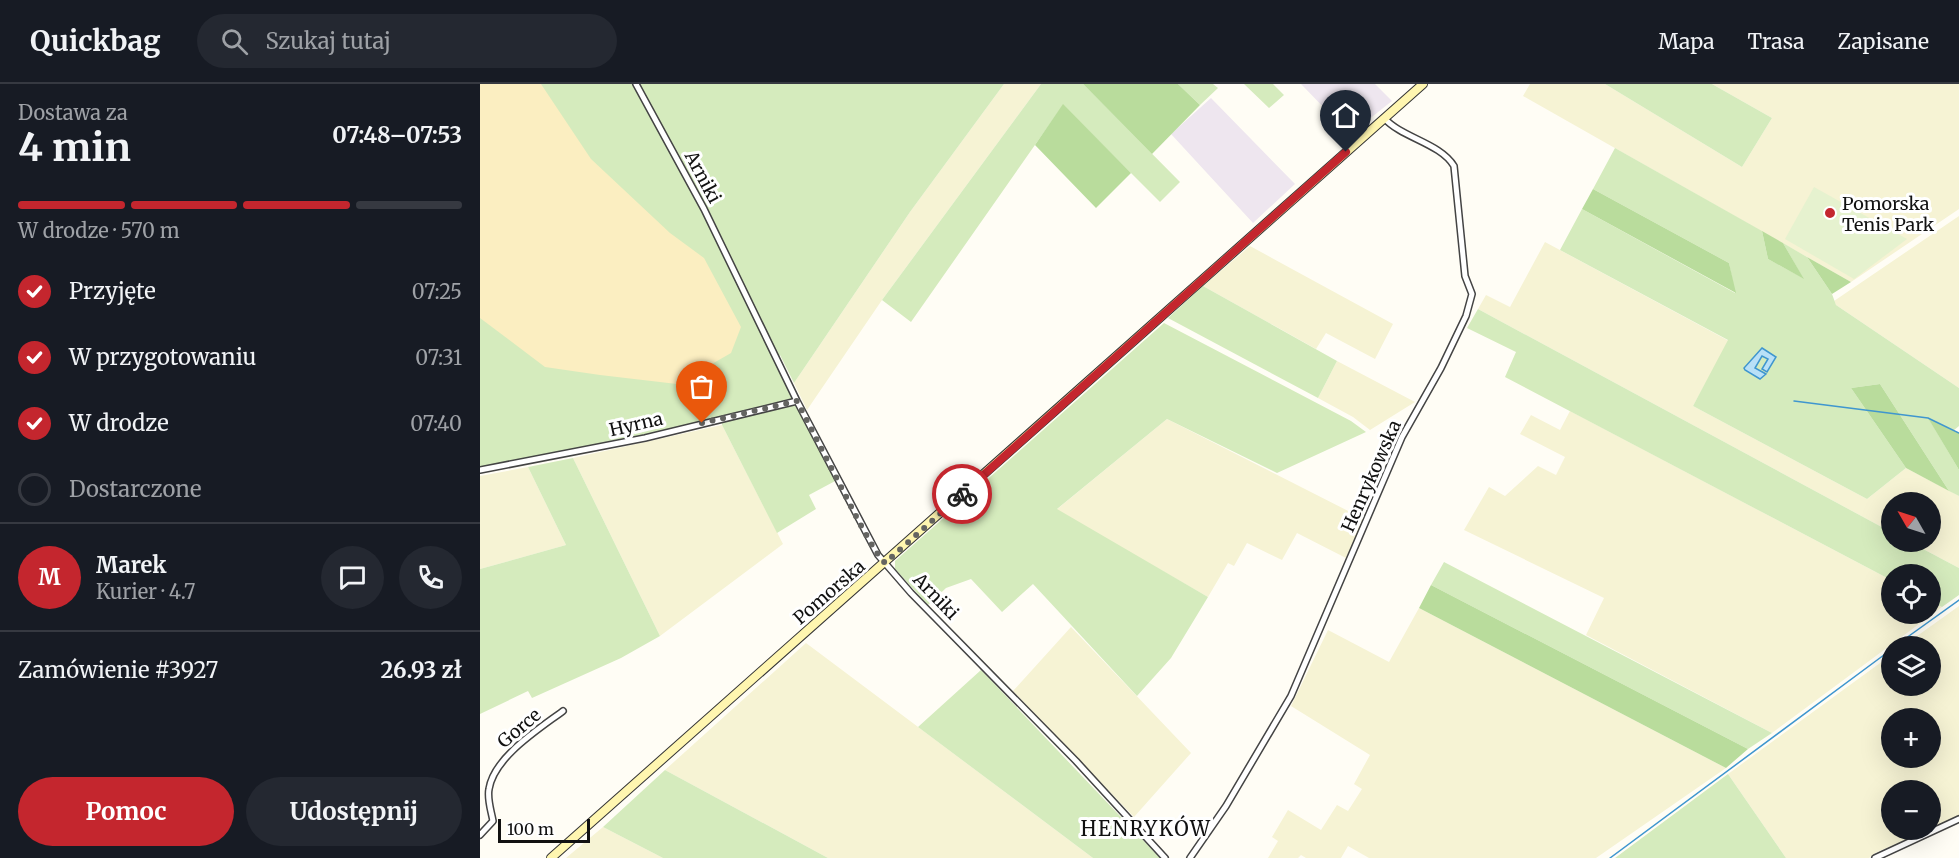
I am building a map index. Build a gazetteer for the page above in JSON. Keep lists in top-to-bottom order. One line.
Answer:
{"streets":{"street":["Arniki","Hyrna","Henrykowska","Pomorska","Gorce"]},"crossings":[["Arniki","Hyrna"],["Arniki","Pomorska"],["Henrykowska","Pomorska"]],"districts":["HENRYKÓW"],"places":["Pomorska Tenis Park"],"scale_bar":"100 m","north":"top left","page":{"header":"Quickbag","search":"Szukaj tutaj","nav":["Mapa","Trasa","Zapisane"],"heading":["4 min","Dostawa za","07:48–07:53"],"panel":["Marek","Kurier · 4.7","Zamówienie #3927","26.93 zł"],"bar":"W drodze · 570 m","list":[["Przyjęte","07:25"],["W przygotowaniu","07:31"],["W drodze","07:40"],"Dostarczone"],"map_buttons":["+","−"],"round":"M","buttons":["Pomoc","Udostępnij"],"scale":"100 m"}}
